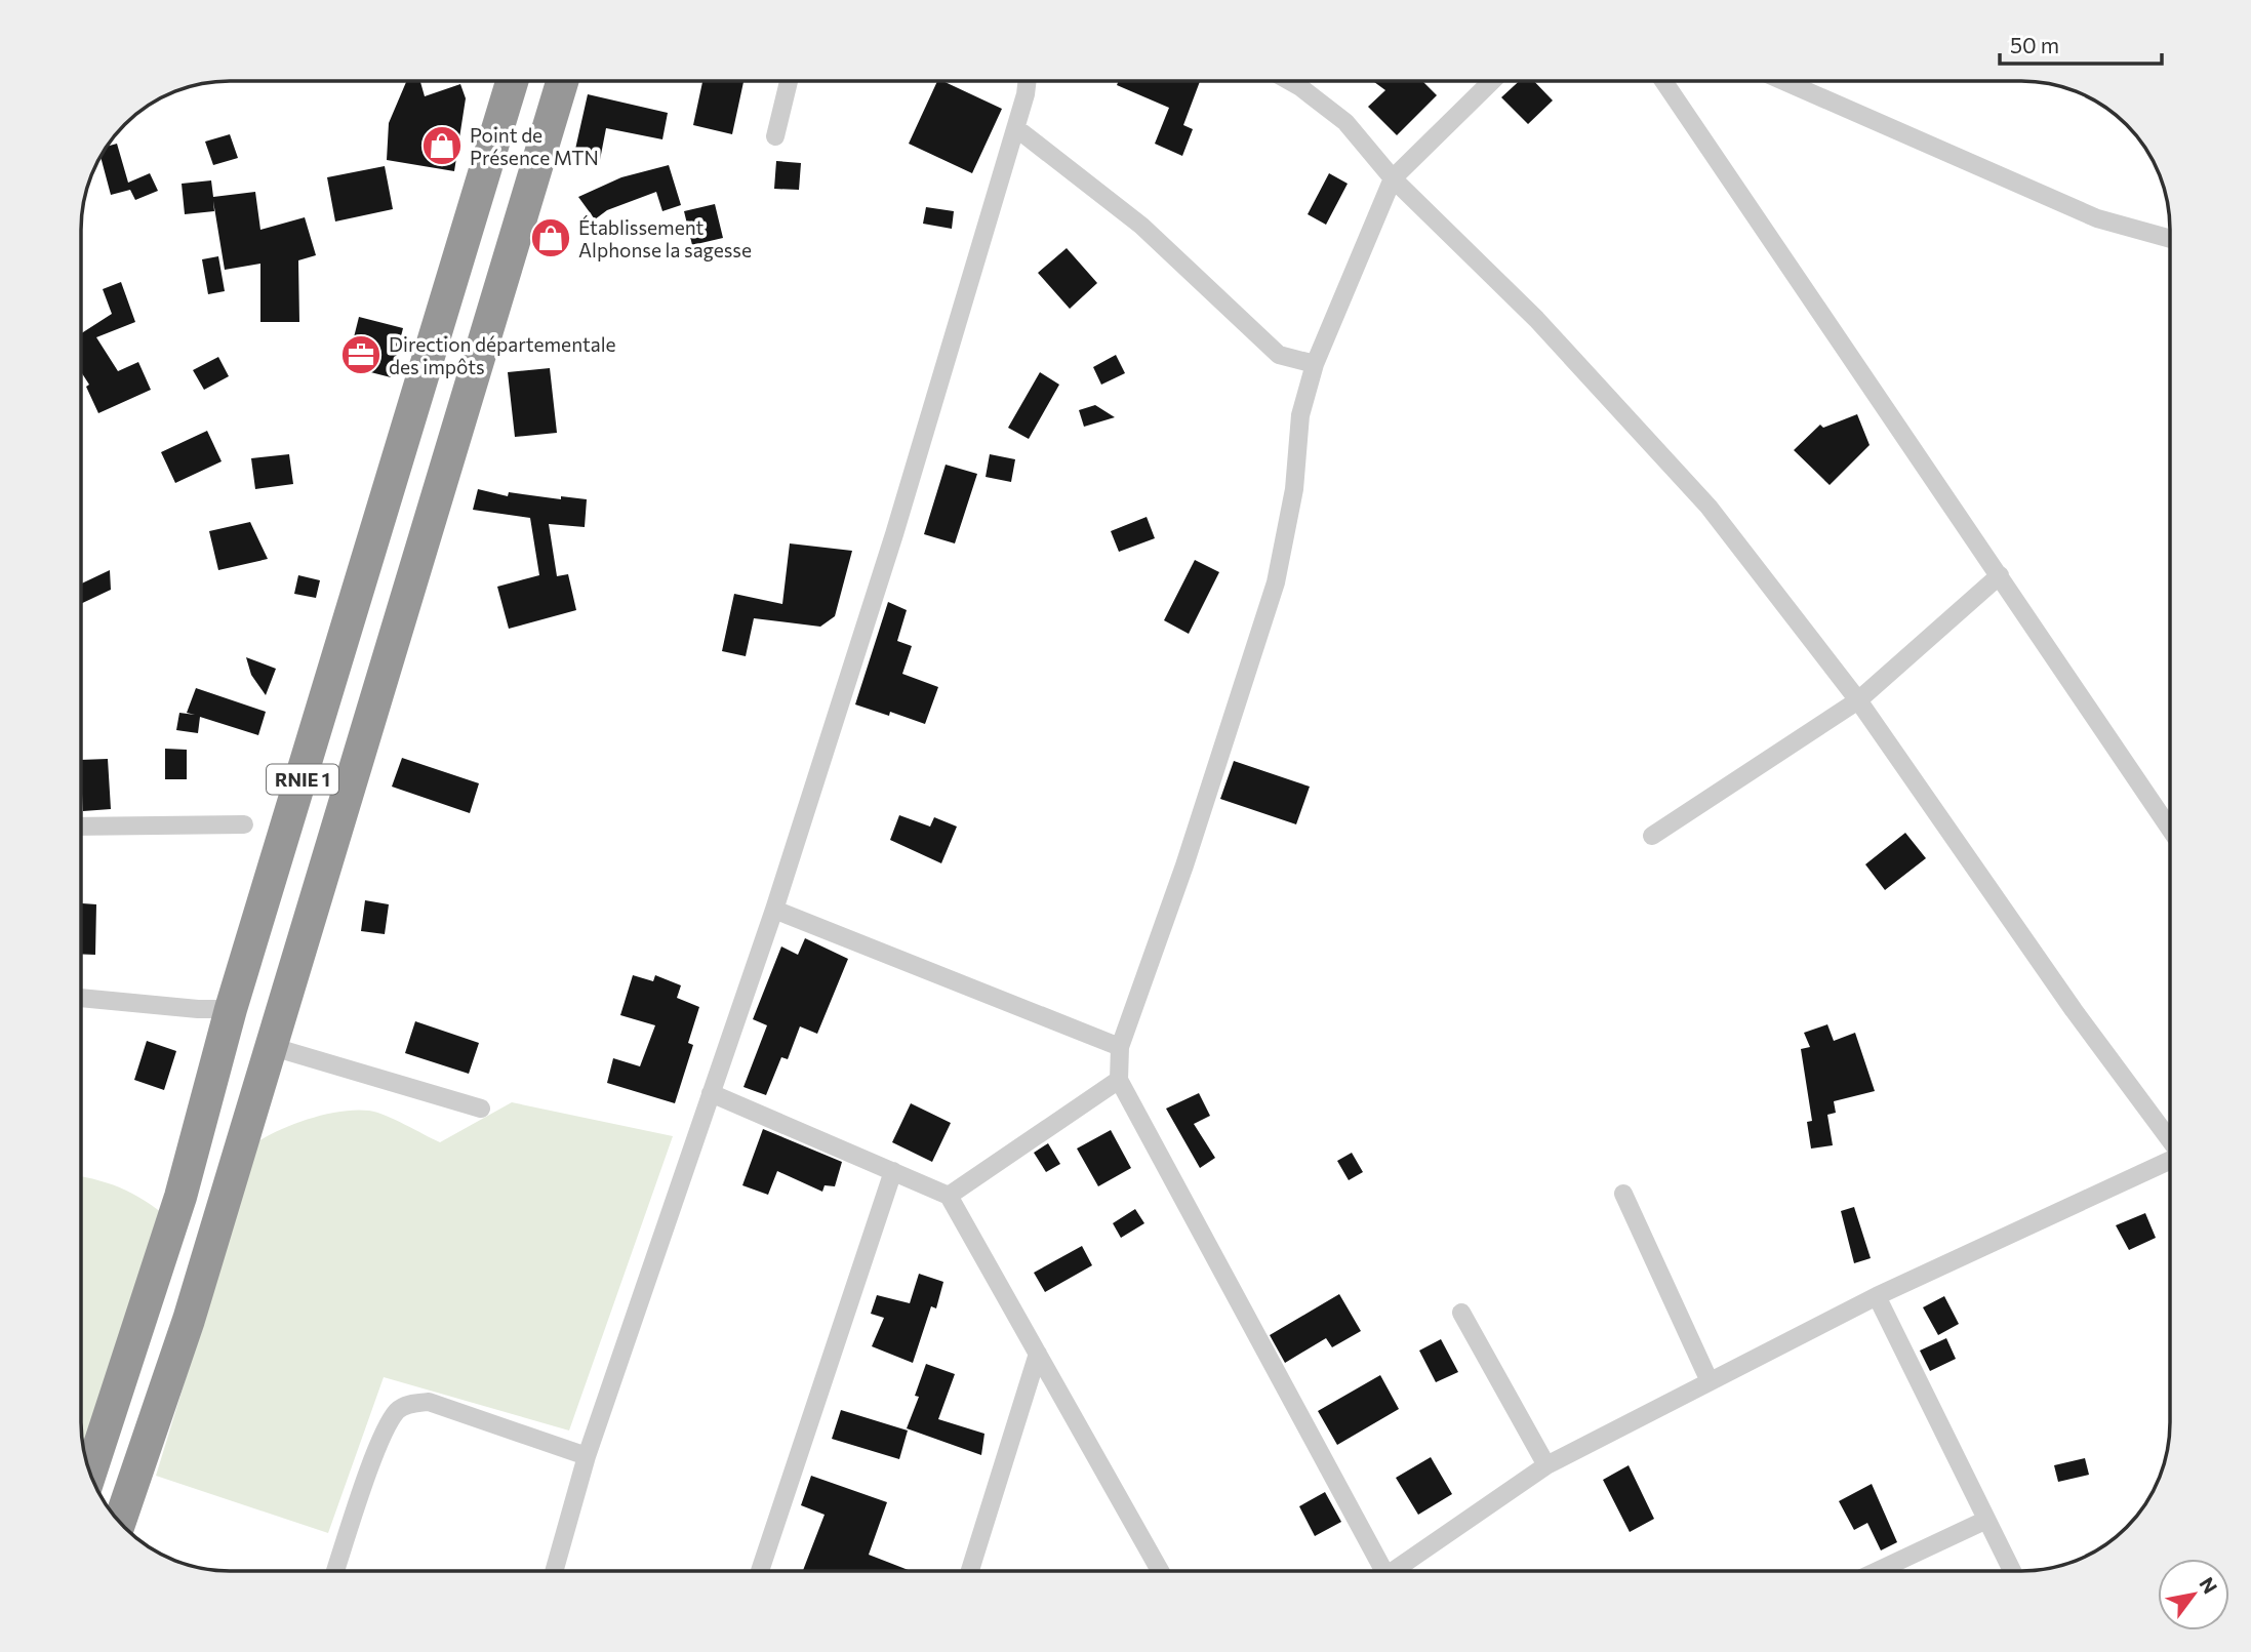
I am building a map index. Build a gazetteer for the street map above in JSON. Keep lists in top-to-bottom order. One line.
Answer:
{"streets":{"highway":["RNIE 1"]},"places":{"shop":["Point de Présence MTN","Établissement Alphonse la sagesse"],"office":["Direction départementale des impôts"]},"scale_bar":"50 m","north":"top right"}
